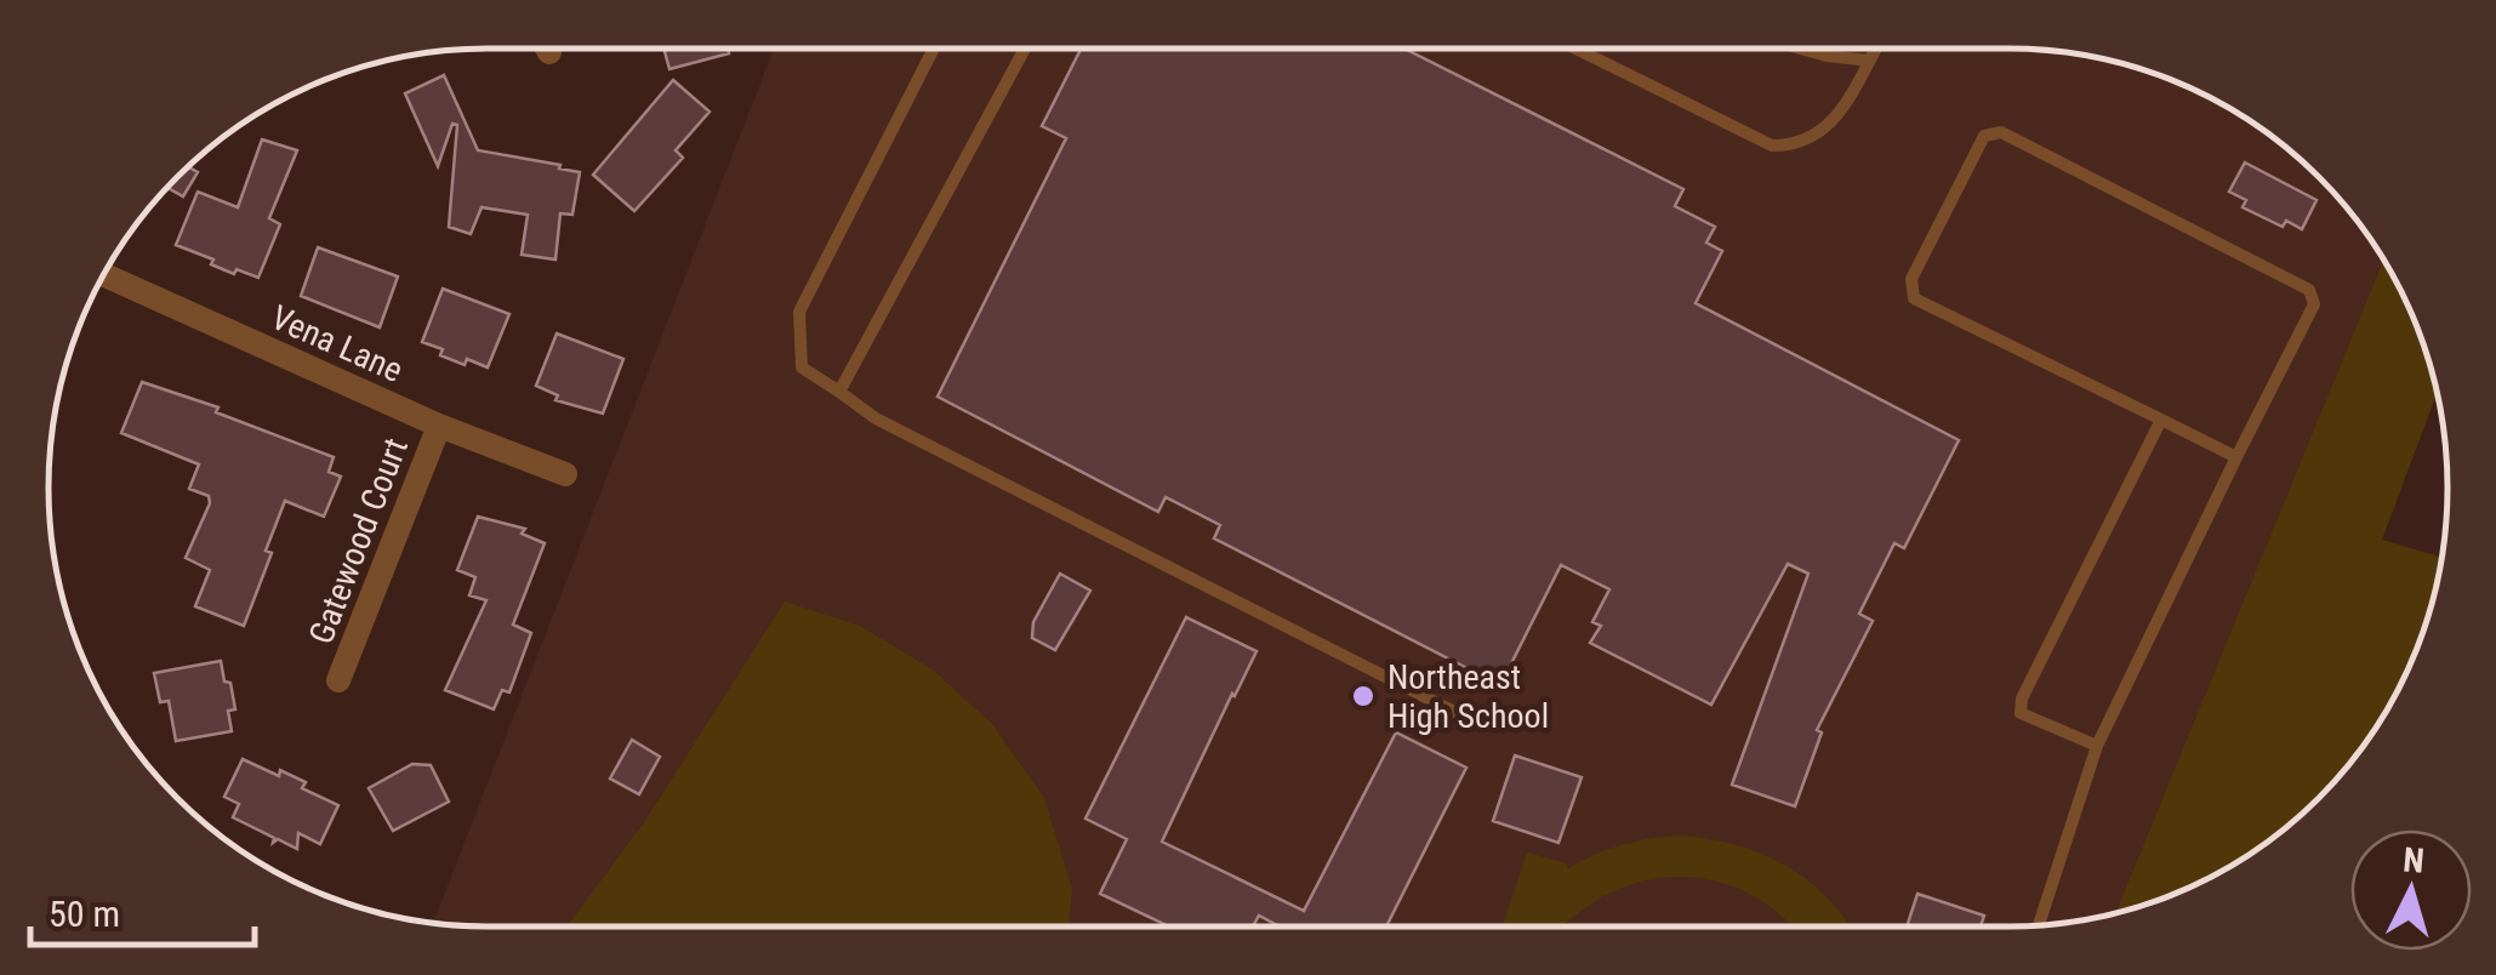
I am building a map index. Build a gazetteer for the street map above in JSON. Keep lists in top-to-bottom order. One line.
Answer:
{"streets":{"street":["Vena Lane","Gatewood Court"]},"crossings":[["Vena Lane","Gatewood Court"]],"places":["Northeast High School"],"scale_bar":"50 m","north":"top"}
